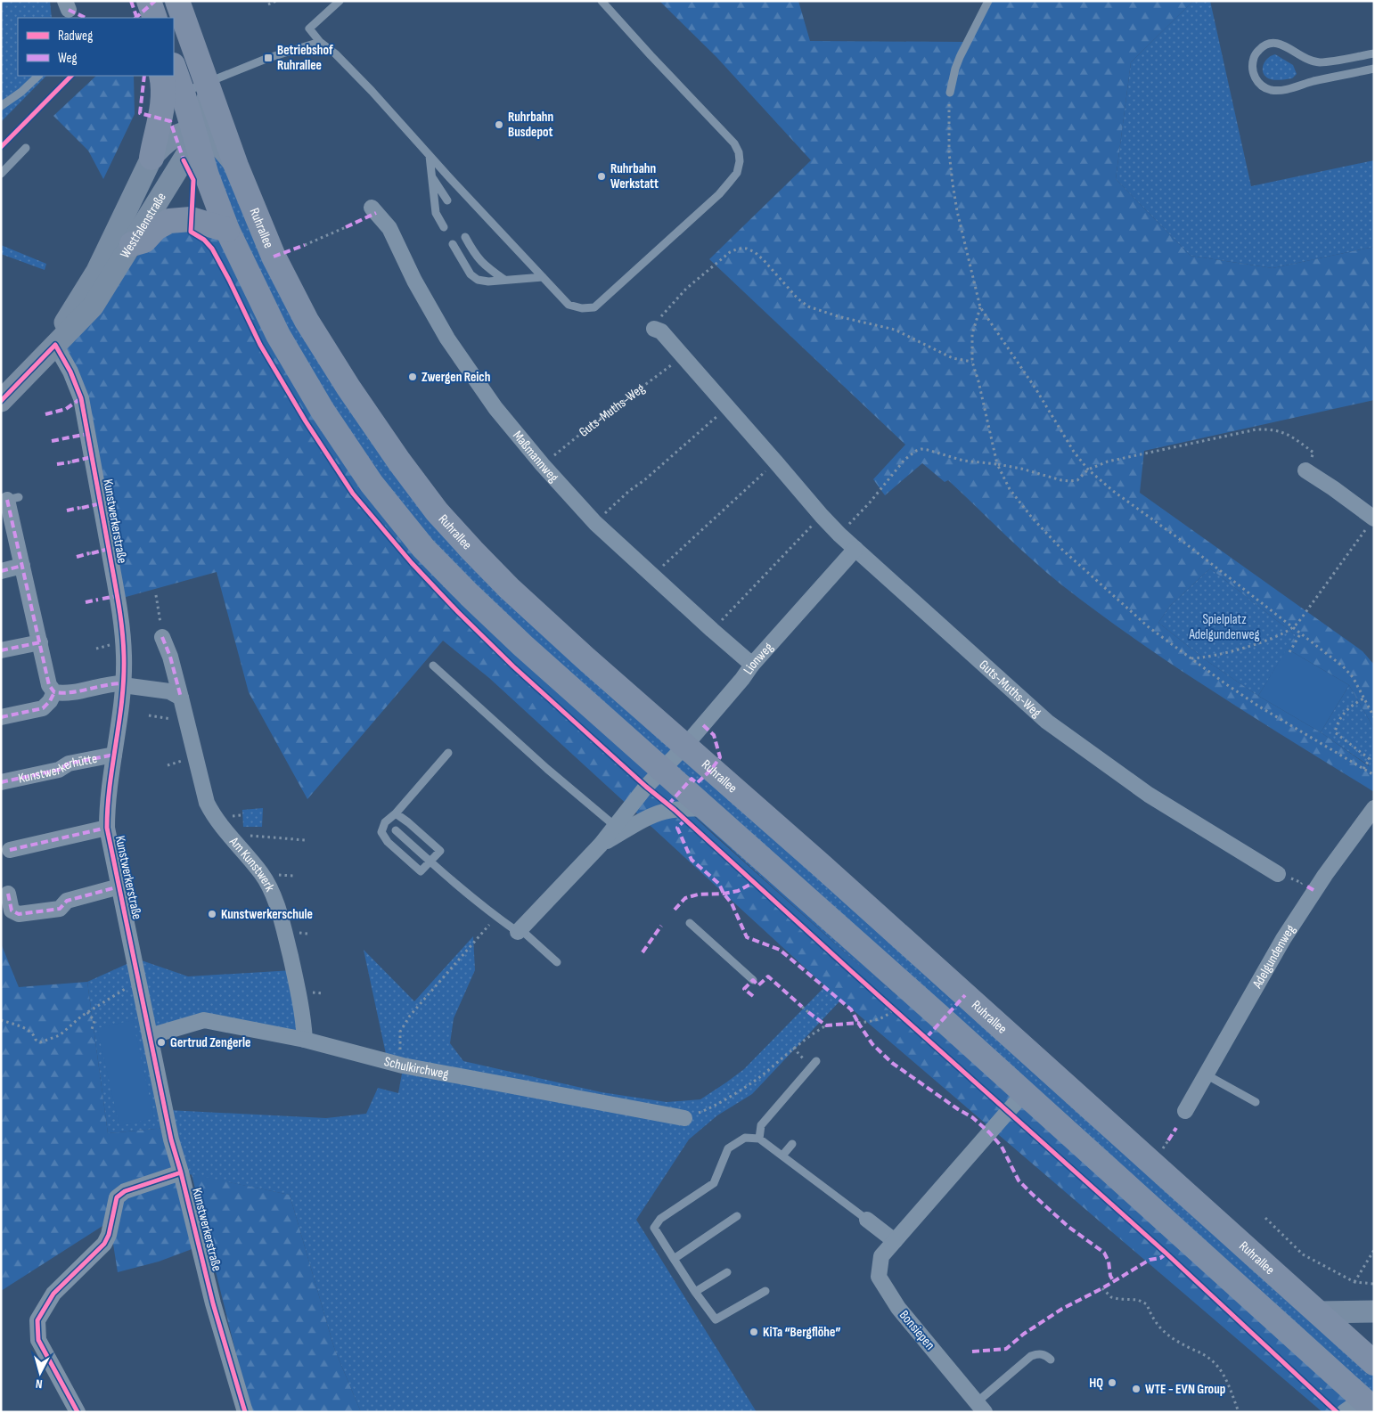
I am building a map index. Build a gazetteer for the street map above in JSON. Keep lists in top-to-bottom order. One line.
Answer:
{"streets":{"main road":["Westfalenstraße","Ruhrallee"],"street":["Guts-Muths-Weg","Maßmannweg","Kunstwerkerstraße","Lionweg","Kunstwerkerhütte","Am Kunstwerk","Adelgundenweg","Schulkirchweg","Bonsiepen"]},"crossings":[["Westfalenstraße","Ruhrallee"],["Westfalenstraße","Kunstwerkerstraße"],["Ruhrallee","Lionweg"],["Guts-Muths-Weg","Maßmannweg"],["Guts-Muths-Weg","Lionweg"],["Maßmannweg","Lionweg"],["Kunstwerkerstraße","Kunstwerkerhütte"],["Kunstwerkerstraße","Schulkirchweg"],["Am Kunstwerk","Schulkirchweg"]],"parks":["Spielplatz Adelgundenweg"],"places":{"transit":["Betriebshof Ruhrallee"],"other":["Ruhrbahn Busdepot","Ruhrbahn Werkstatt","Zwergen Reich","Kunstwerkerschule","Gertrud Zengerle","KiTa “Bergflöhe”","HQ","WTE - EVN Group"]},"legend":["Radweg","Weg"],"north":"bottom"}
